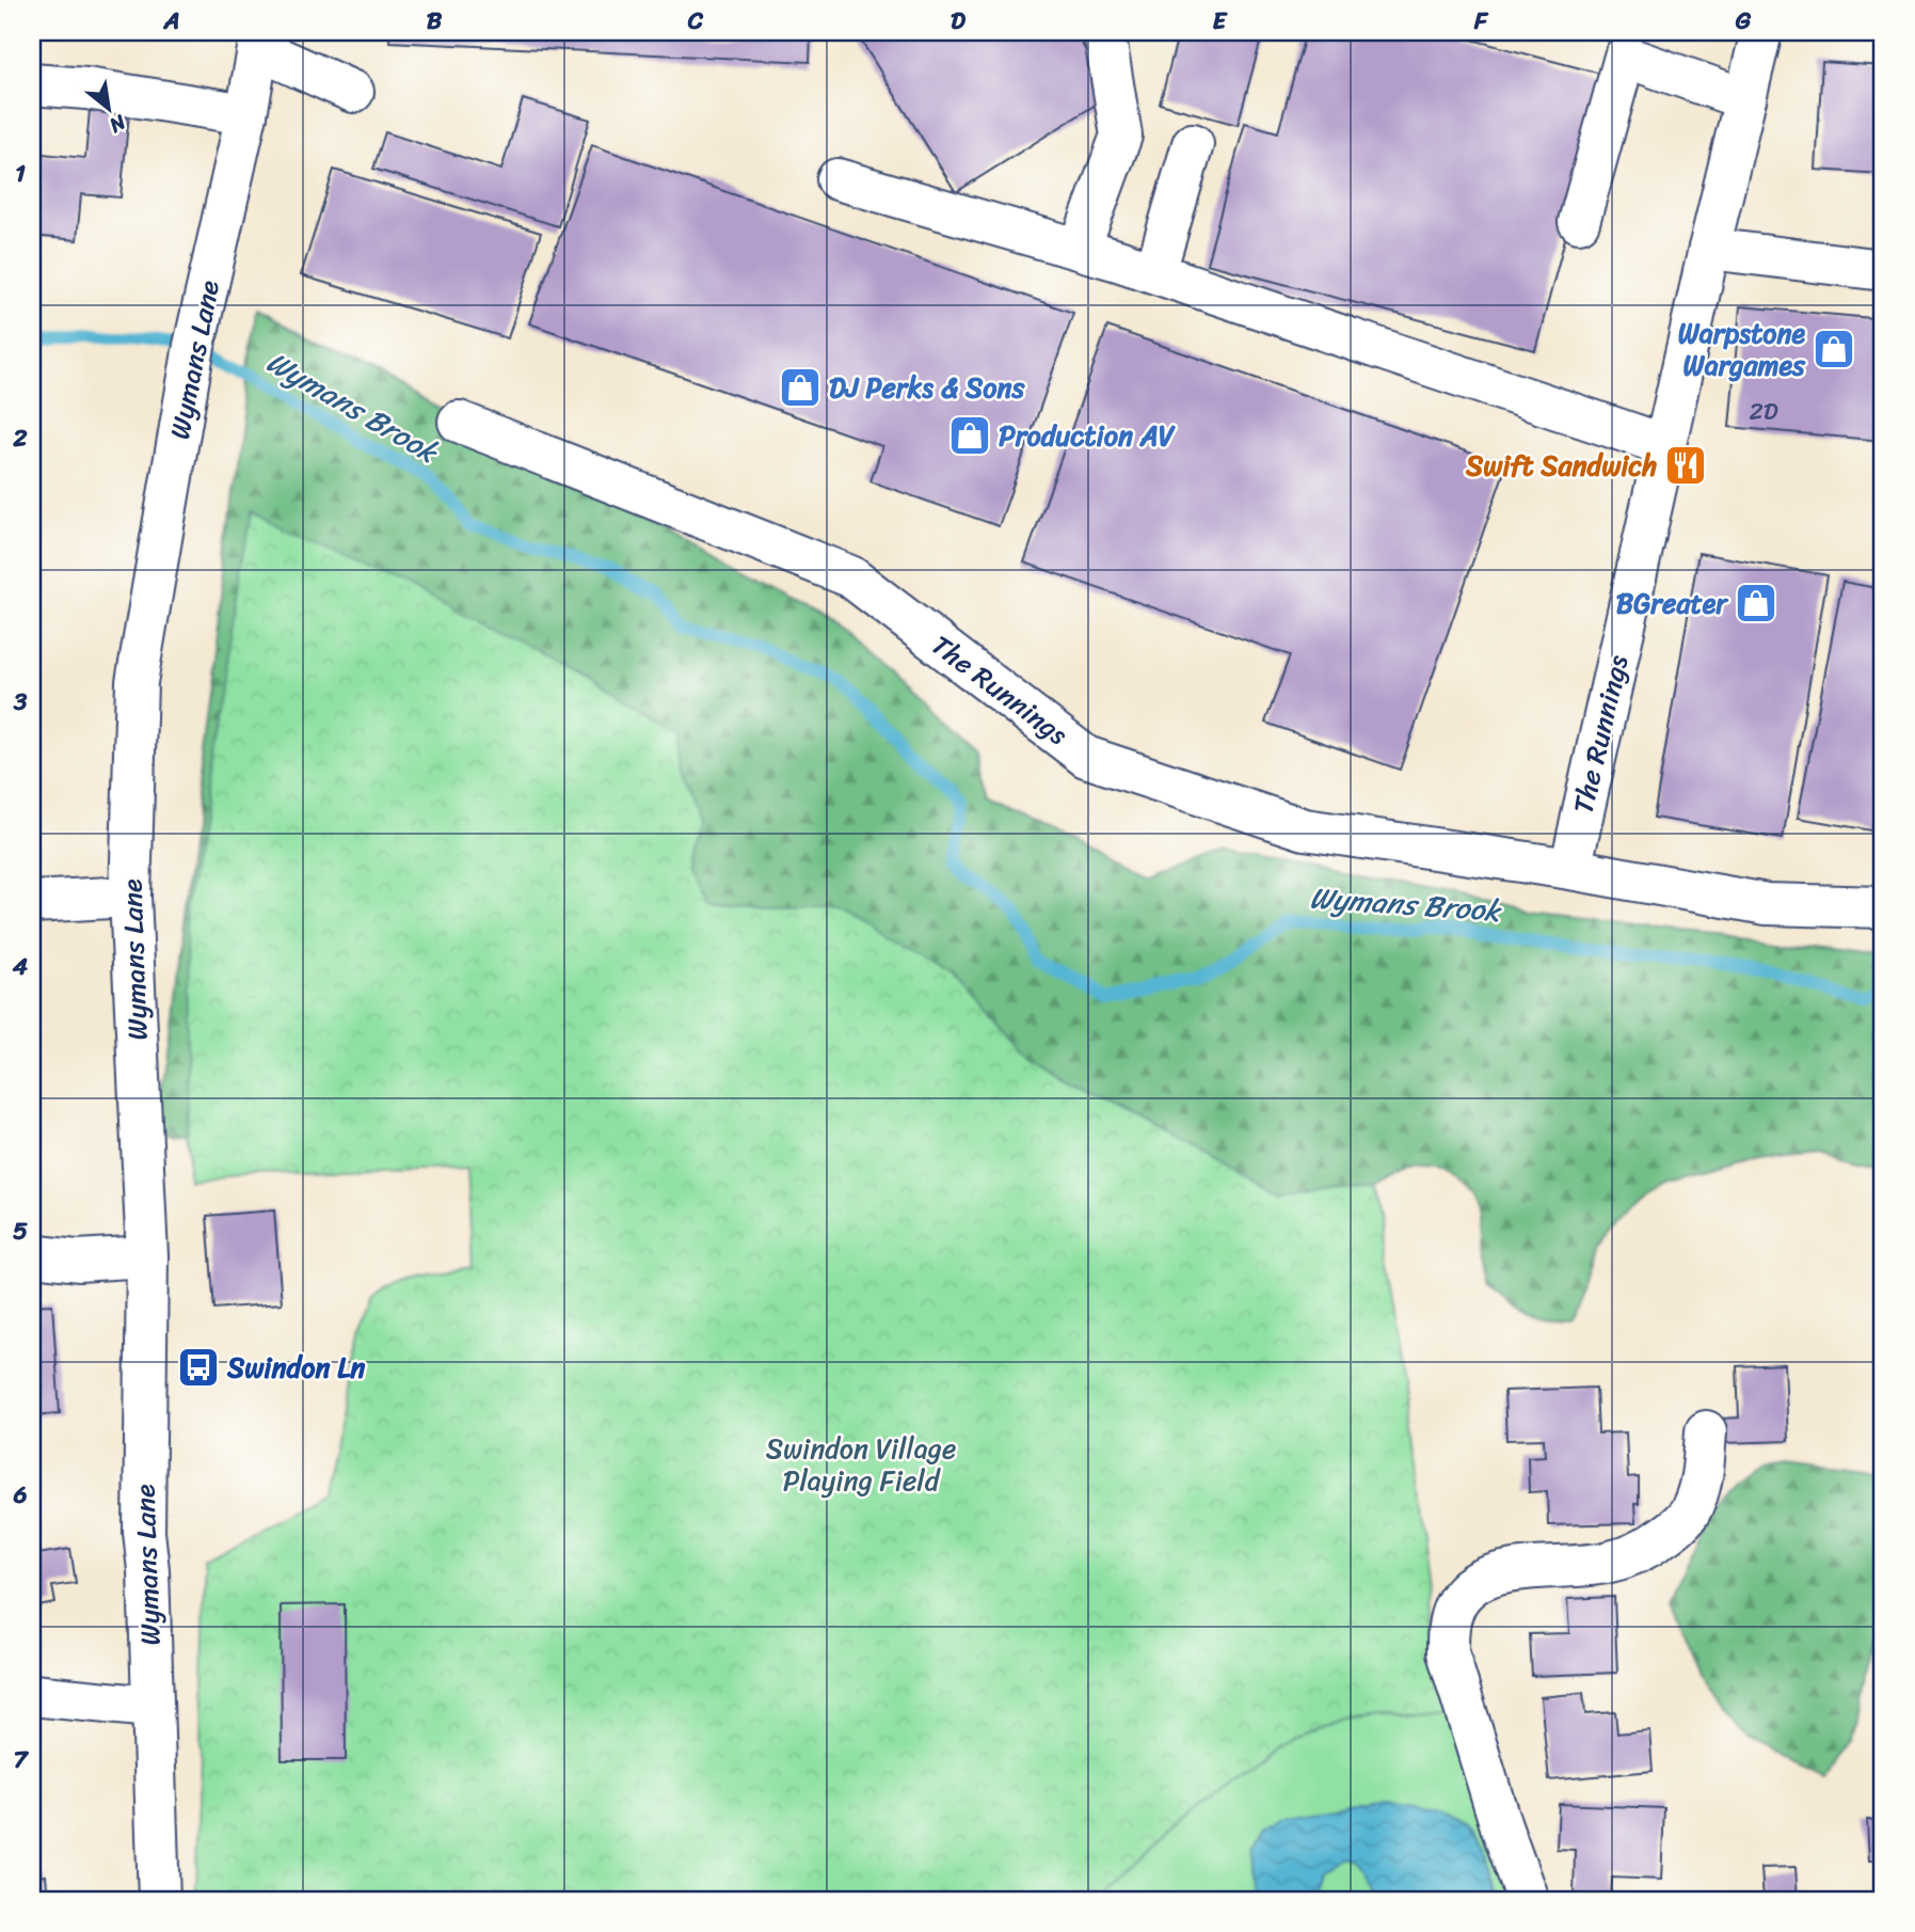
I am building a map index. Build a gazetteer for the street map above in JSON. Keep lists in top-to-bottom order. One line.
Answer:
{"streets":{"street":["Wymans Lane","The Runnings"]},"water":["Wymans Brook"],"parks":["Swindon Village Playing Field"],"places":{"shop":["Warpstone Wargames","DJ Perks & Sons","Production AV","BGreater"],"restaurant":["Swift Sandwich"],"bus stop":["Swindon Ln"]},"house_numbers":["2D"],"north":"bottom right","grid":{"columns":["A","B","C","D","E","F","G"],"rows":["1","2","3","4","5","6","7"]}}
